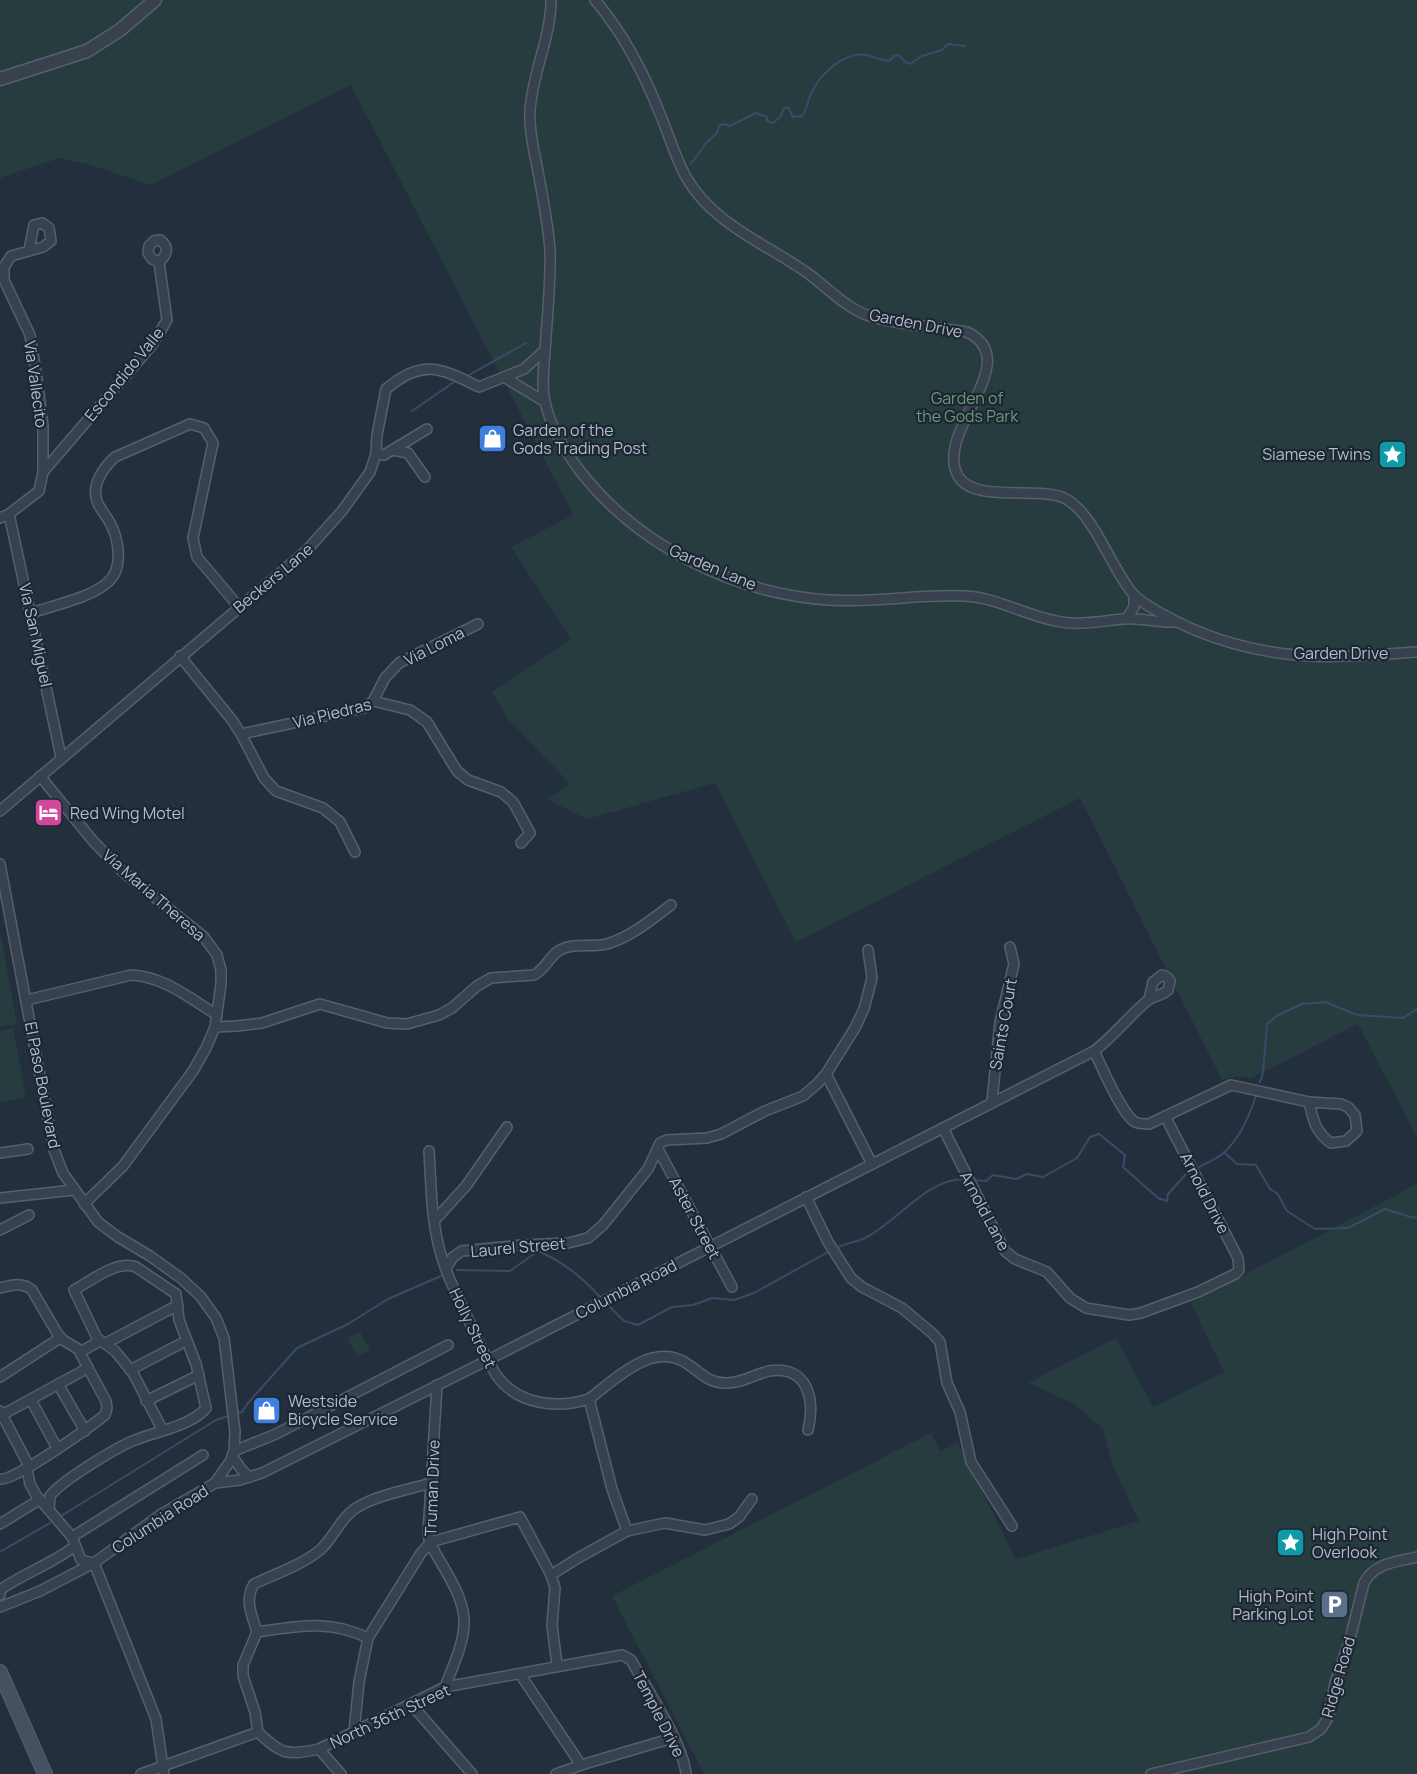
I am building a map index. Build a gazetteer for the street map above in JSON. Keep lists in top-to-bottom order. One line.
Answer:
{"streets":{"street":["Garden Drive","Escondido Valle","Via Vallecito","Garden Lane","Beckers Lane","Via San Miguel","Via Loma","Via Piedras","Via Maria Theresa","Saints Court","El Paso Boulevard","Arnold Drive","Arnold Lane","Aster Street","Laurel Street","Columbia Road","Holly Street","Truman Drive","Ridge Road","Temple Drive","North 36th Street"]},"crossings":[["Garden Drive","Garden Lane"],["Escondido Valle","Via Vallecito"],["Via Vallecito","Via San Miguel"],["Garden Lane","Beckers Lane"],["Beckers Lane","Via San Miguel"],["Beckers Lane","Via Maria Theresa"],["Via Loma","Via Piedras"],["Via Maria Theresa","El Paso Boulevard"],["Saints Court","Columbia Road"],["Arnold Drive","Arnold Lane"],["Arnold Lane","Columbia Road"],["Aster Street","Laurel Street"],["Aster Street","Columbia Road"],["Laurel Street","Holly Street"],["Columbia Road","Holly Street"],["Columbia Road","Truman Drive"],["Truman Drive","North 36th Street"],["Temple Drive","North 36th Street"]],"parks":["Garden of the Gods Park"],"places":{"shop":["Garden of the Gods Trading Post","Westside Bicycle Service"],"place":["Siamese Twins","High Point Overlook"],"hotel":["Red Wing Motel"],"parking":["High Point Parking Lot"]}}
